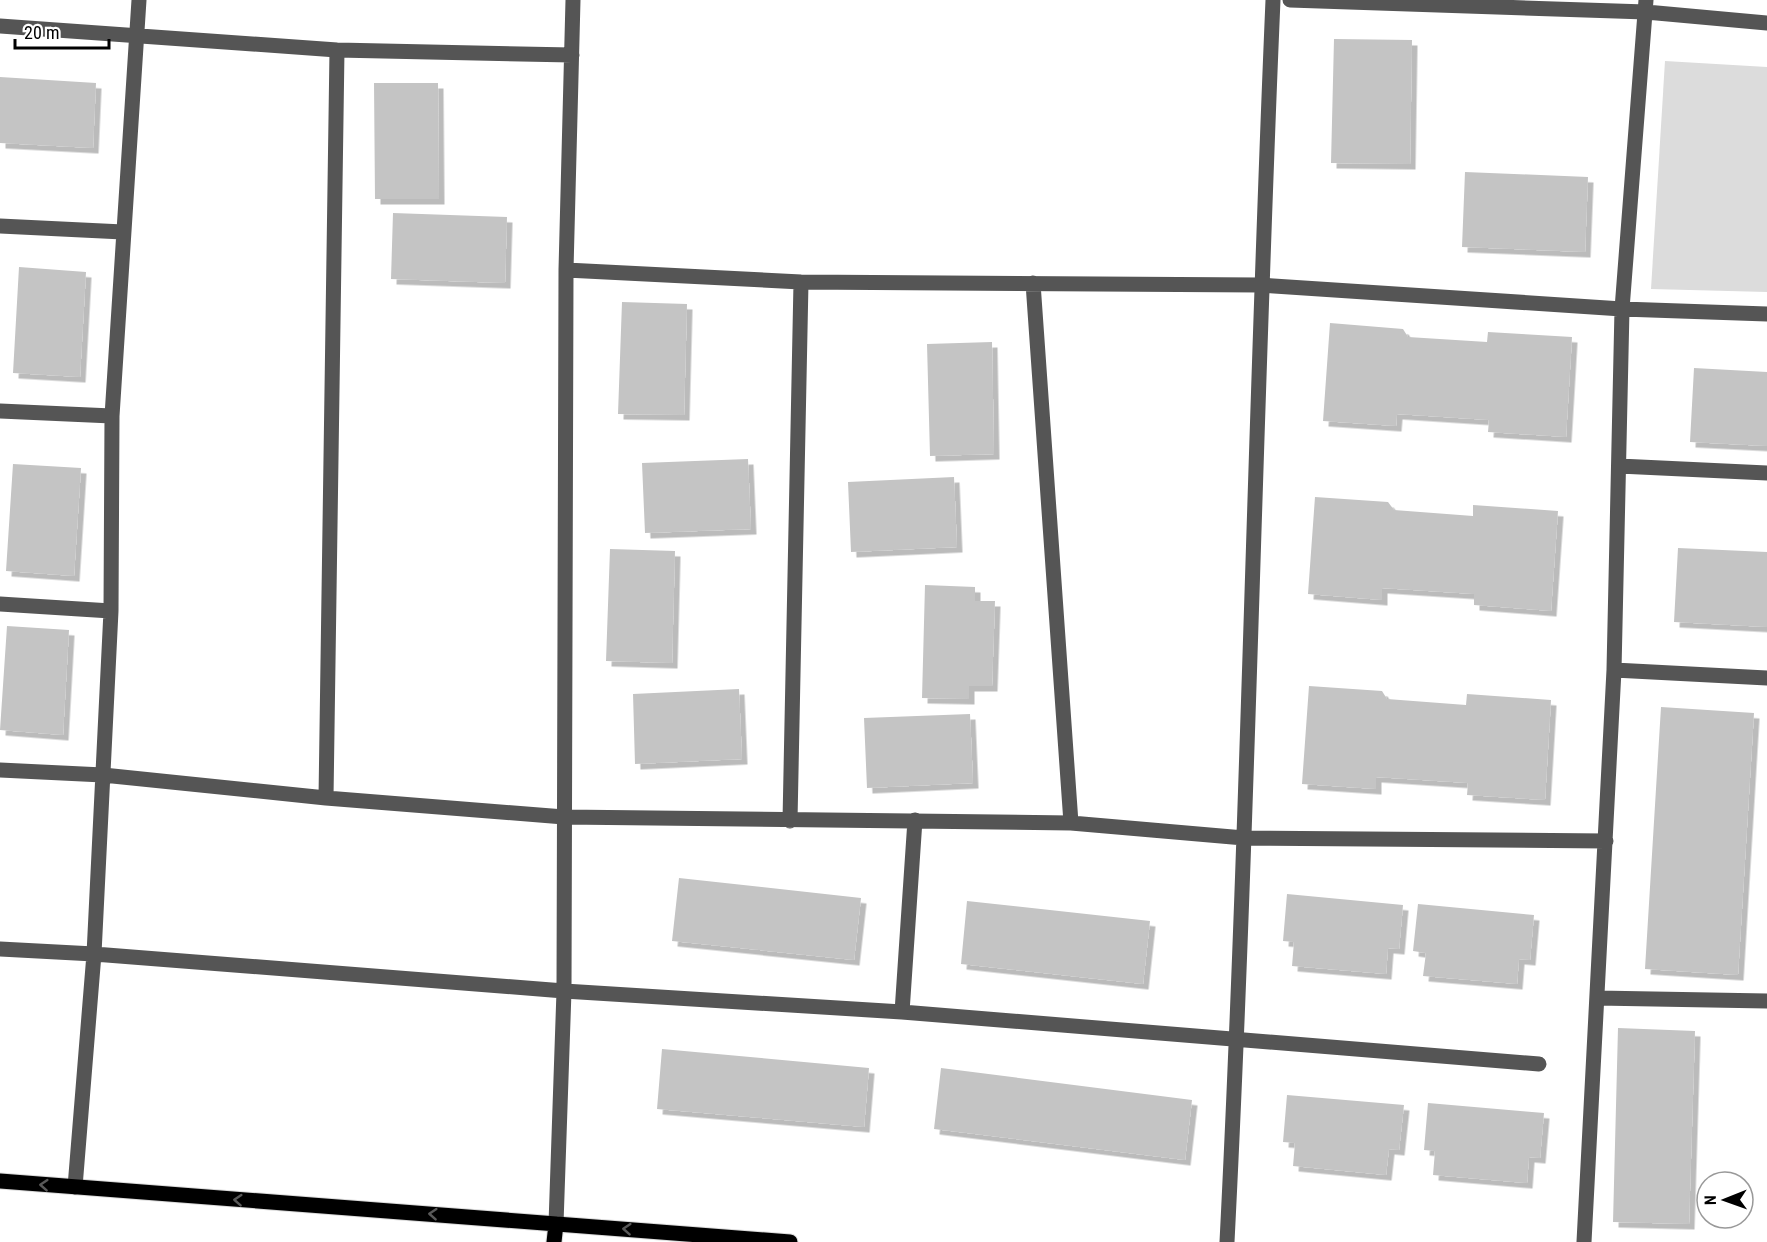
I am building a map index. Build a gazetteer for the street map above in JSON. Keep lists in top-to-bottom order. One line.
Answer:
{"scale_bar":"20 m","north":"left"}
